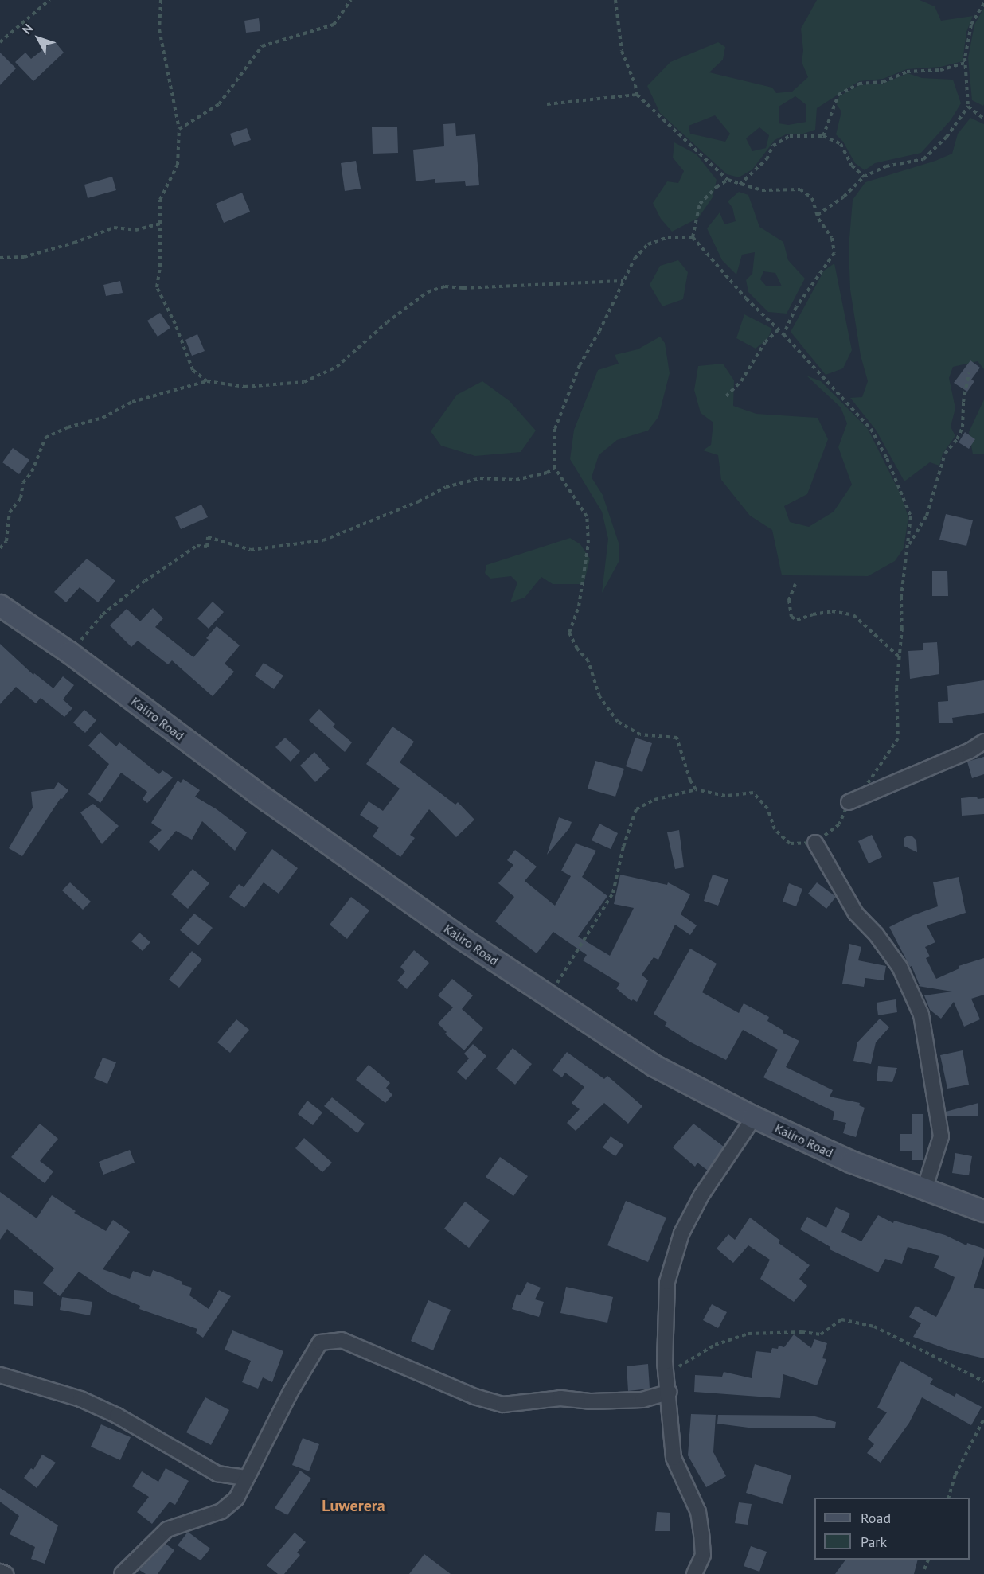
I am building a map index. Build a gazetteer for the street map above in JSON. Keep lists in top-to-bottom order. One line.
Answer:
{"streets":{"main road":["Kaliro Road"]},"districts":["Luwerera"],"legend":["Road","Park"],"north":"top left"}
